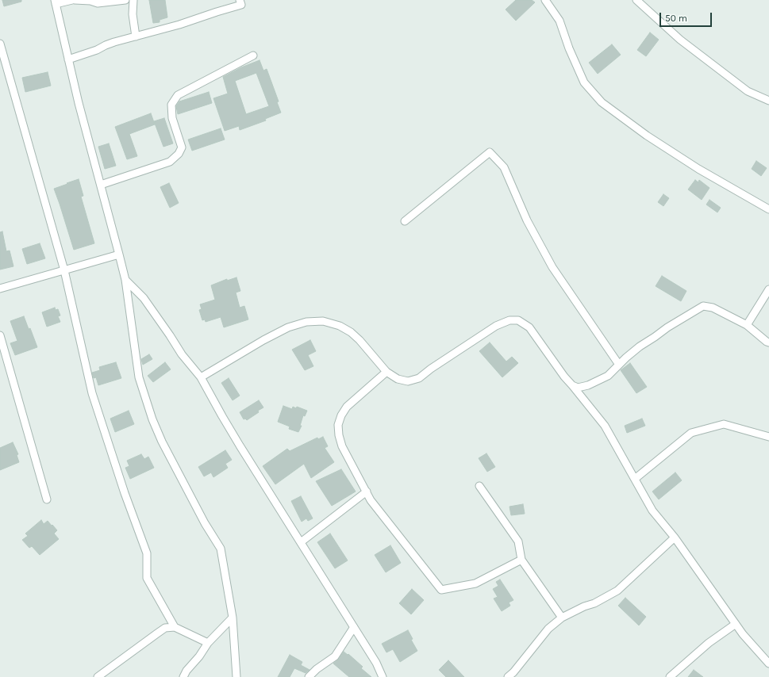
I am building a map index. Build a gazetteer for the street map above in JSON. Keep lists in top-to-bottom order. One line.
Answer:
{"scale_bar":"50 m"}
